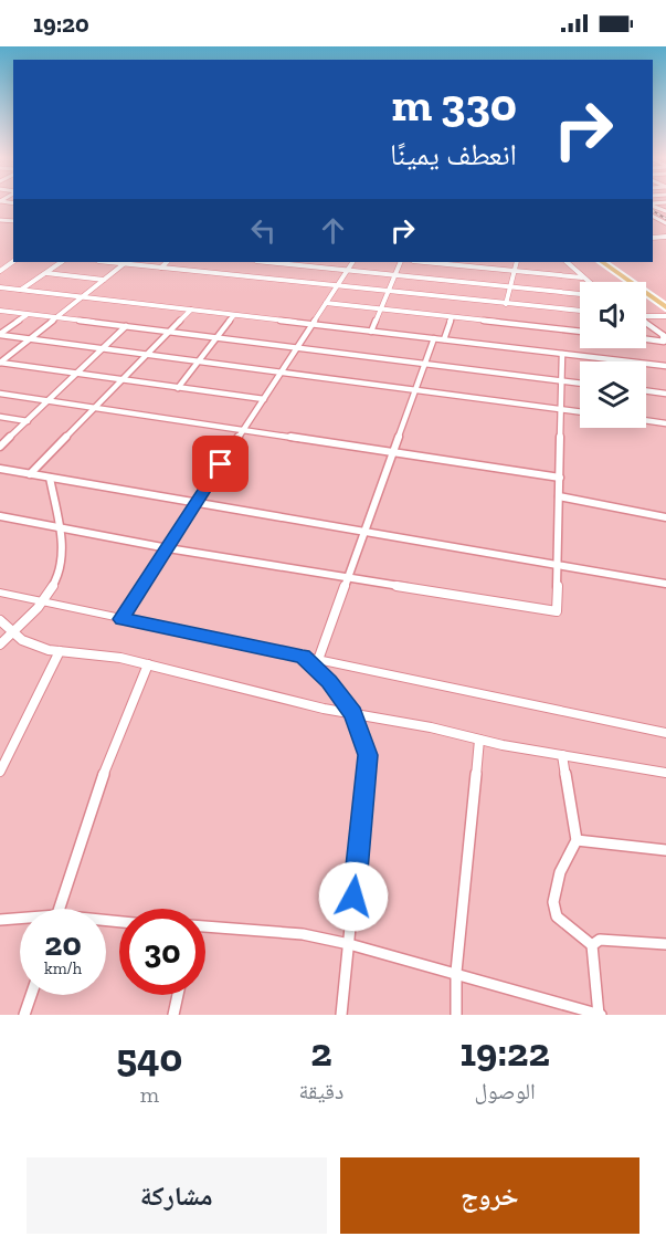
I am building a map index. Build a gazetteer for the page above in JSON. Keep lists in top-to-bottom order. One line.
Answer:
{"page":{"status":"19:20","turn":["330 m","انعطف يمينًا"],"speed":"20 km/h","limit":"30","eta":["19:22","الوصول","2","دقيقة","540","m"],"buttons":["خروج","مشاركة"]}}
